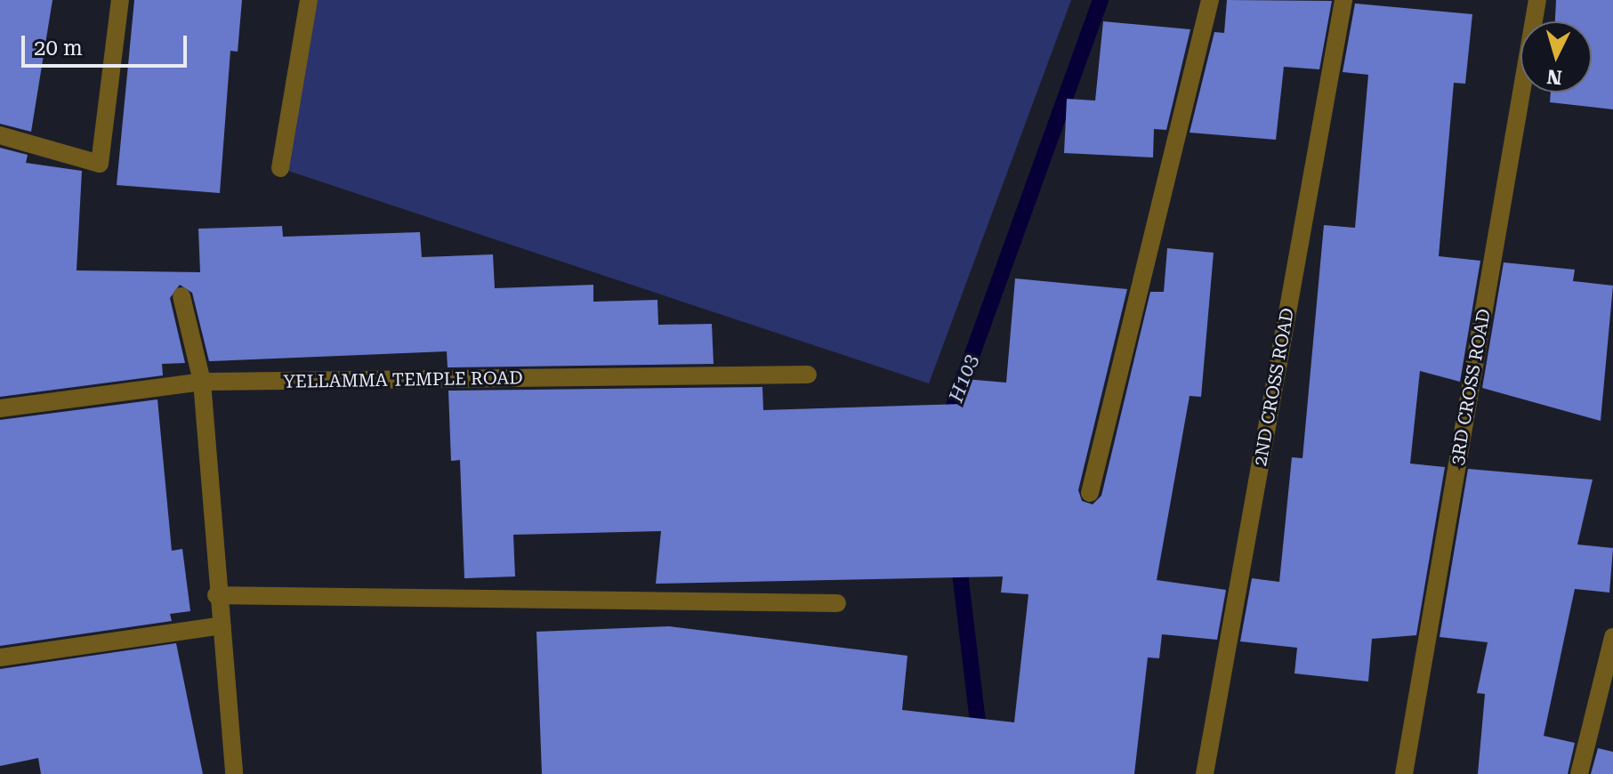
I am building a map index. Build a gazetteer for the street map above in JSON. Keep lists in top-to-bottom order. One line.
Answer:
{"streets":{"street":["YELLAMMA TEMPLE ROAD","2ND CROSS ROAD","3RD CROSS ROAD"]},"water":["H103"],"scale_bar":"20 m","north":"bottom"}
